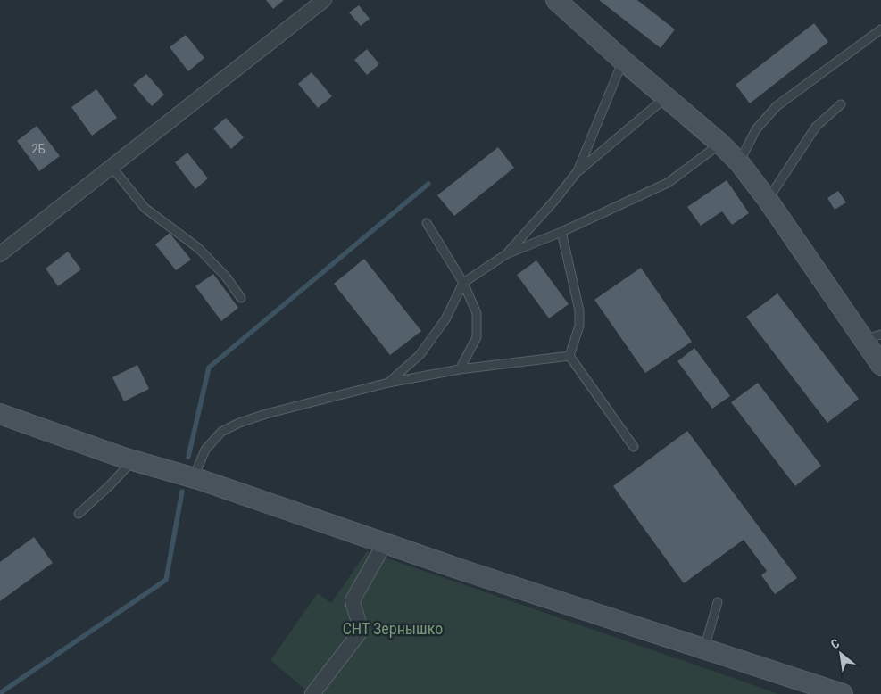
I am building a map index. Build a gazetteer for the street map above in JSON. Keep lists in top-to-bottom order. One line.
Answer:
{"parks":["СНТ Зернышко"],"house_numbers":["2Б"],"north":"top left"}
